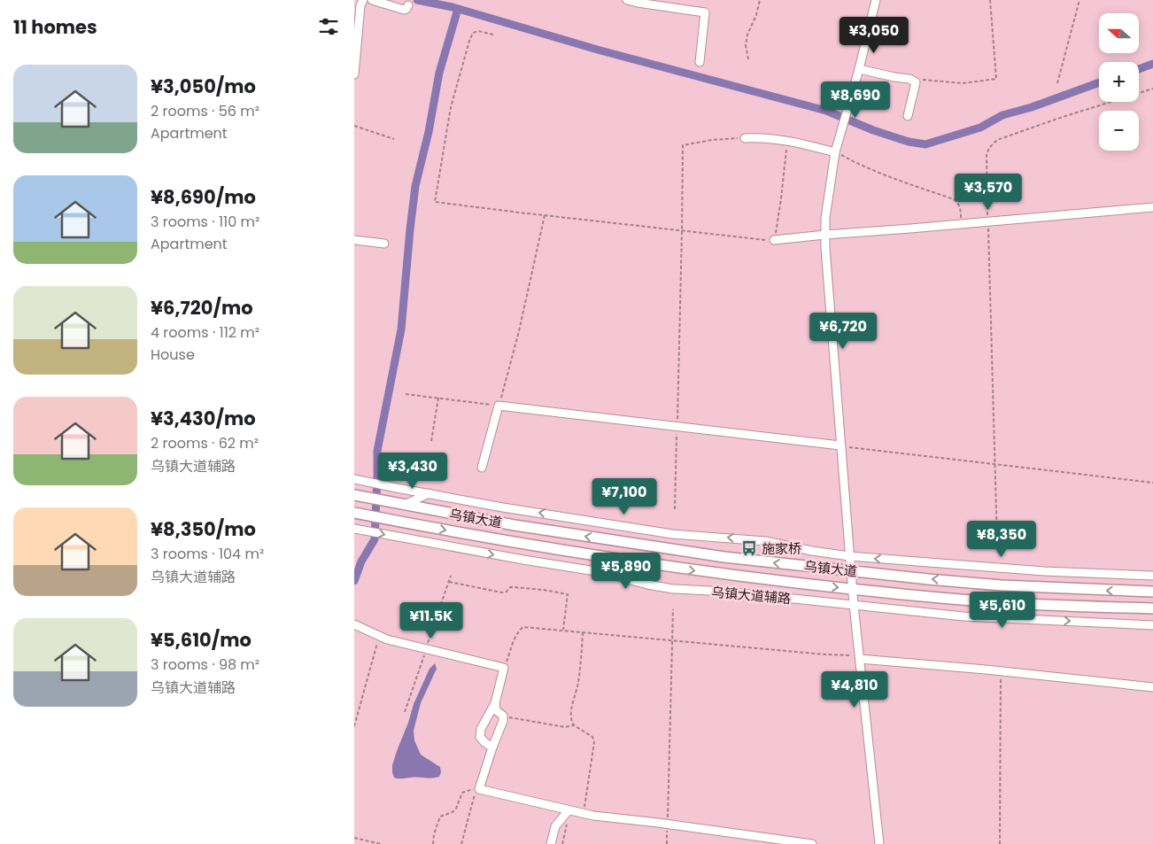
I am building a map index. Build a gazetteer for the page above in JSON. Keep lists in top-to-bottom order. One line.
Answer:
{"streets":{"main road":["乌镇大道"],"street":["乌镇大道辅路"]},"places":{"bus stop":["施家桥"]},"north":"left","page":{"heading":"11 homes","map_buttons":["+","−"],"price":["¥3,050","¥8,690","¥3,570","¥6,720","¥3,430","¥7,100","¥8,350","¥5,890","¥5,610","¥11.5K","¥4,810"],"list":[{"name":"¥3,050/mo","note":"2 rooms · 56 m² · Apartment"},{"name":"¥8,690/mo","note":"3 rooms · 110 m² · Apartment"},{"name":"¥6,720/mo","note":"4 rooms · 112 m² · House"},{"name":"¥3,430/mo","note":"2 rooms · 62 m² · 乌镇大道辅路"},{"name":"¥8,350/mo","note":"3 rooms · 104 m² · 乌镇大道辅路"},{"name":"¥5,610/mo","note":"3 rooms · 98 m² · 乌镇大道辅路"}]}}
